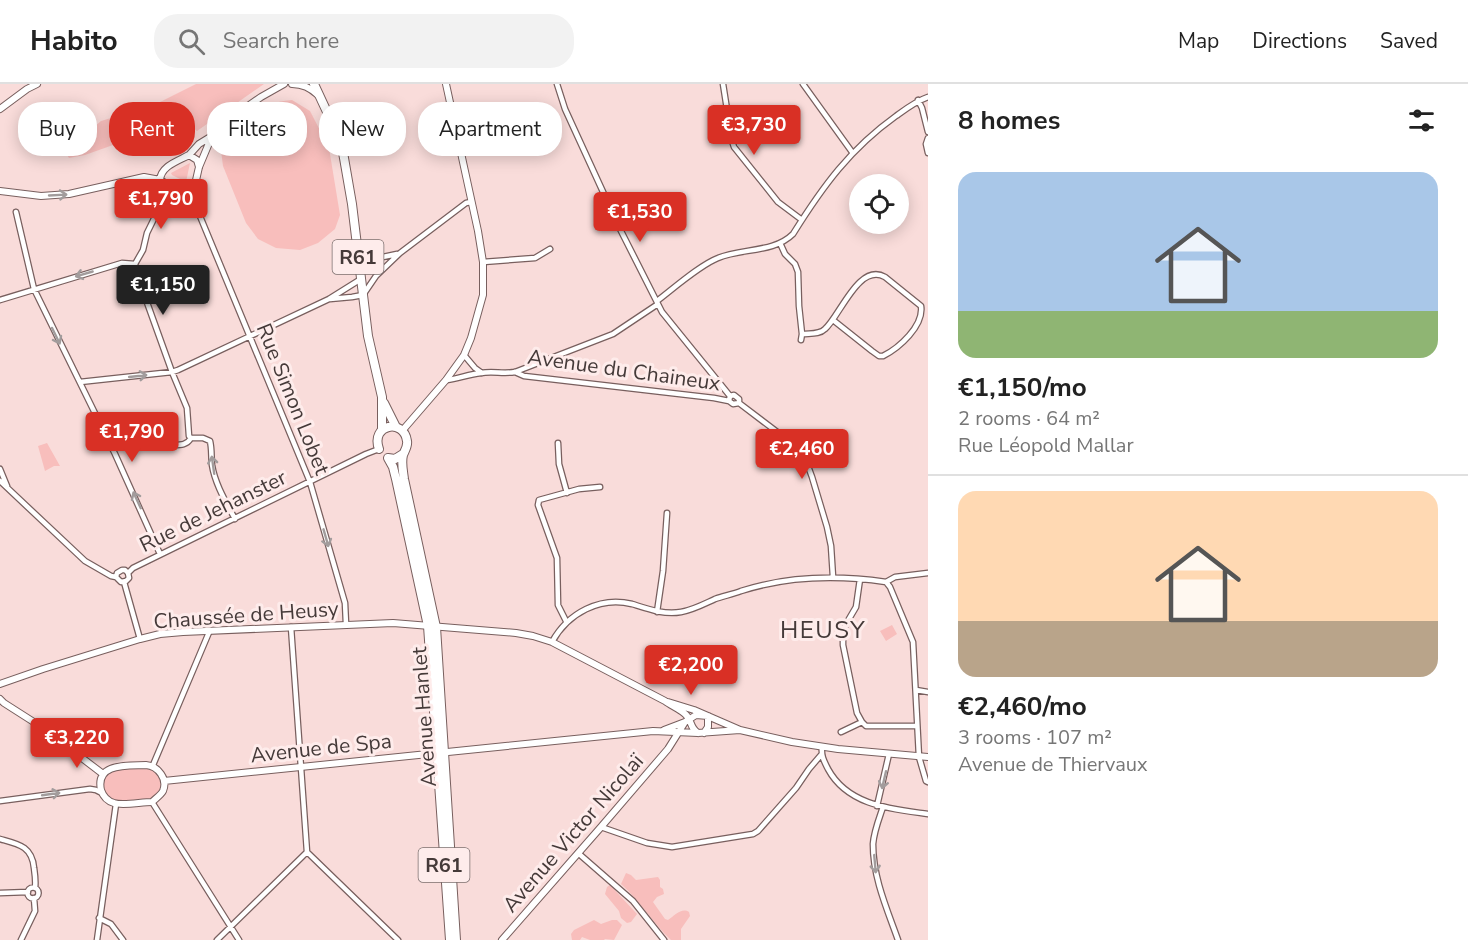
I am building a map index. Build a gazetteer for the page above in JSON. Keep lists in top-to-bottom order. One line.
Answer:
{"streets":{"highway":["R61","Avenue Hanlet"],"street":["Avenue du Chaineux","Rue Simon Lobet","Rue de Jehanster","Chaussée de Heusy","Avenue de Spa","Avenue Victor Nicolaï"]},"crossings":[["R61","Rue de Jehanster"],["R61","Chaussée de Heusy"],["R61","Avenue Hanlet"],["Rue Simon Lobet","Rue de Jehanster"],["Rue Simon Lobet","Chaussée de Heusy"],["Chaussée de Heusy","Avenue Hanlet"],["Avenue Hanlet","Avenue de Spa"]],"districts":["HEUSY"],"page":{"header":"Habito","search":"Search here","nav":["Map","Directions","Saved"],"heading":"8 homes","chip":["Buy","Rent","Filters","New","Apartment"],"price":["€3,730","€1,790","€1,530","€1,150","€1,790","€2,460","€2,200","€3,220"],"list":[{"name":"€1,150/mo","note":"2 rooms · 64 m² · Rue Léopold Mallar"},{"name":"€2,460/mo","note":"3 rooms · 107 m² · Avenue de Thiervaux"}]}}
